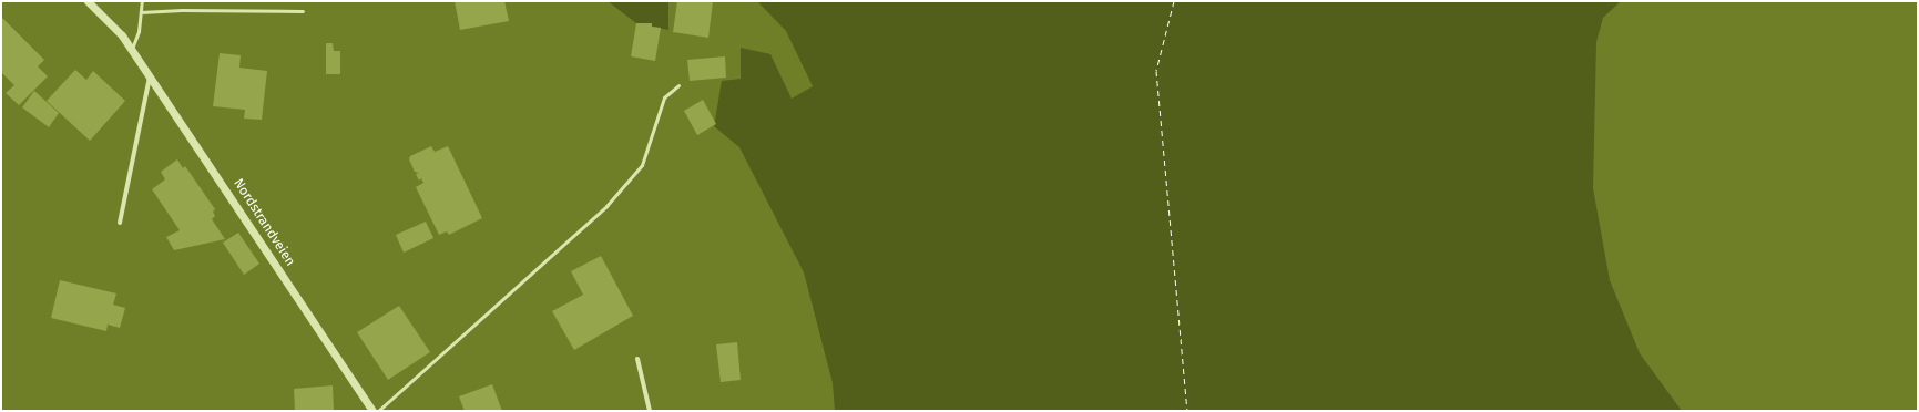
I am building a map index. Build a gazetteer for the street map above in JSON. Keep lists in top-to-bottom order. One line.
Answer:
{"streets":{"street":["Nordstrandveien"]}}
